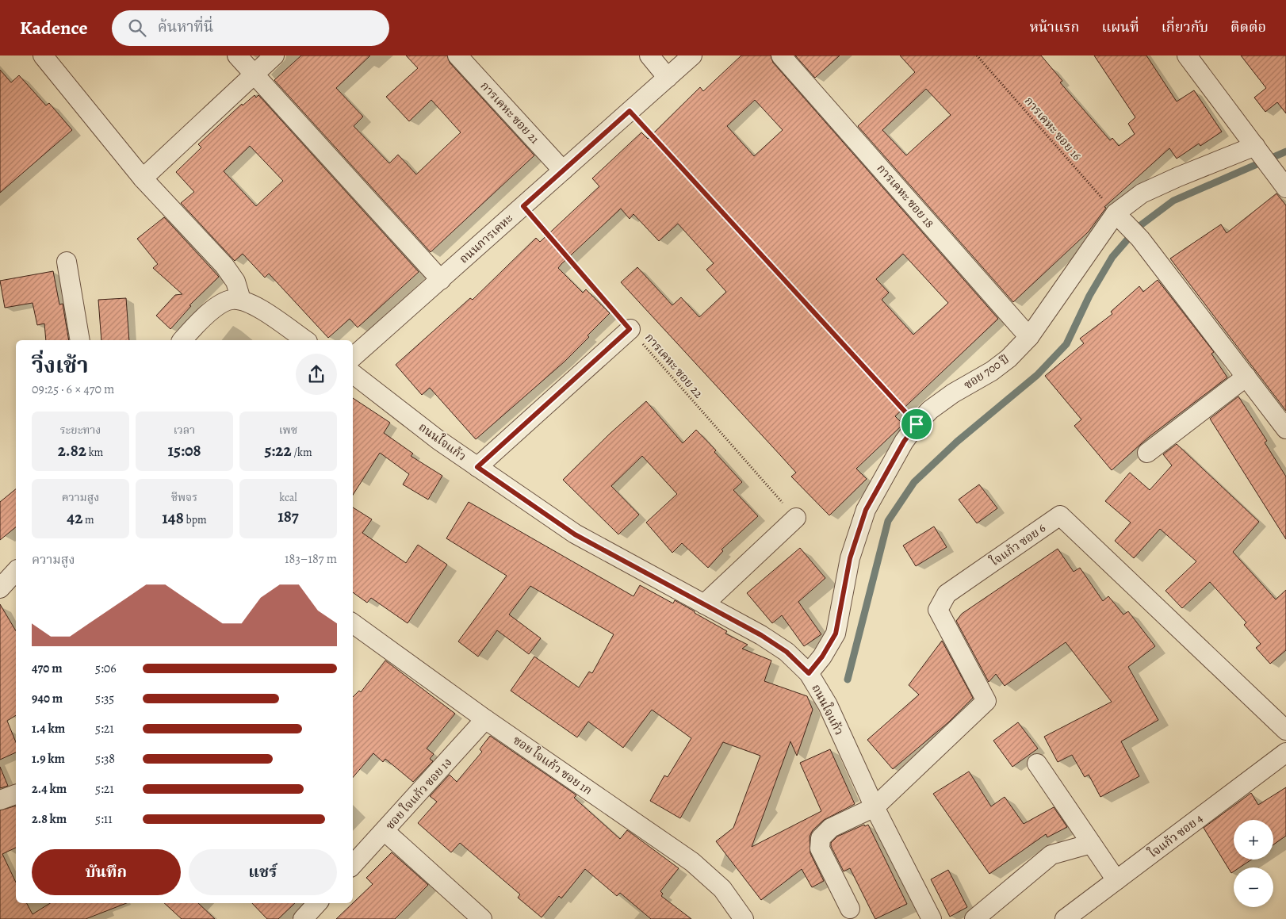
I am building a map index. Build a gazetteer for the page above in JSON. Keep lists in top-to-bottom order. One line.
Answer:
{"streets":{"street":["การเคหะ ซอย 21","การเคหะ ซอย 18","ถนนการเคหะ","ซอย 700 ปี","ถนนใจแก้ว","ใจแก้ว ซอย 6","ซอย ใจแก้ว ซอย 1ก","ซอย ใจแก้ว ซอย 1ง","ใจแก้ว ซอย 4"],"path":["การเคหะ ซอย 16","การเคหะ ซอย 22"]},"crossings":[["การเคหะ ซอย 21","ถนนการเคหะ"],["การเคหะ ซอย 16","ซอย 700 ปี"],["การเคหะ ซอย 18","ซอย 700 ปี"],["ถนนการเคหะ","การเคหะ ซอย 22"],["ซอย 700 ปี","ถนนใจแก้ว"],["ถนนใจแก้ว","ใจแก้ว ซอย 6"],["ซอย ใจแก้ว ซอย 1ก","ซอย ใจแก้ว ซอย 1ง"]],"page":{"header":"Kadence","search":"ค้นหาที่นี่","nav":["หน้าแรก","แผนที่","เกี่ยวกับ","ติดต่อ"],"heading":["วิ่งเช้า","09:25 · 6 × 470 m"],"stats":[["ระยะทาง","2.82 km"],["เวลา","15:08"],["เพซ","5:22 /km"],["ความสูง","42 m"],["ชีพจร","148 bpm"],["kcal","187"]],"chart":["ความสูง","183–187 m"],"list":[{"name":"470 m","note":"5:06"},{"name":"940 m","note":"5:35"},{"name":"1.4 km","note":"5:21"},{"name":"1.9 km","note":"5:38"},{"name":"2.4 km","note":"5:21"},{"name":"2.8 km","note":"5:11"}],"map_buttons":["+","−"],"buttons":["บันทึก","แชร์"]}}
